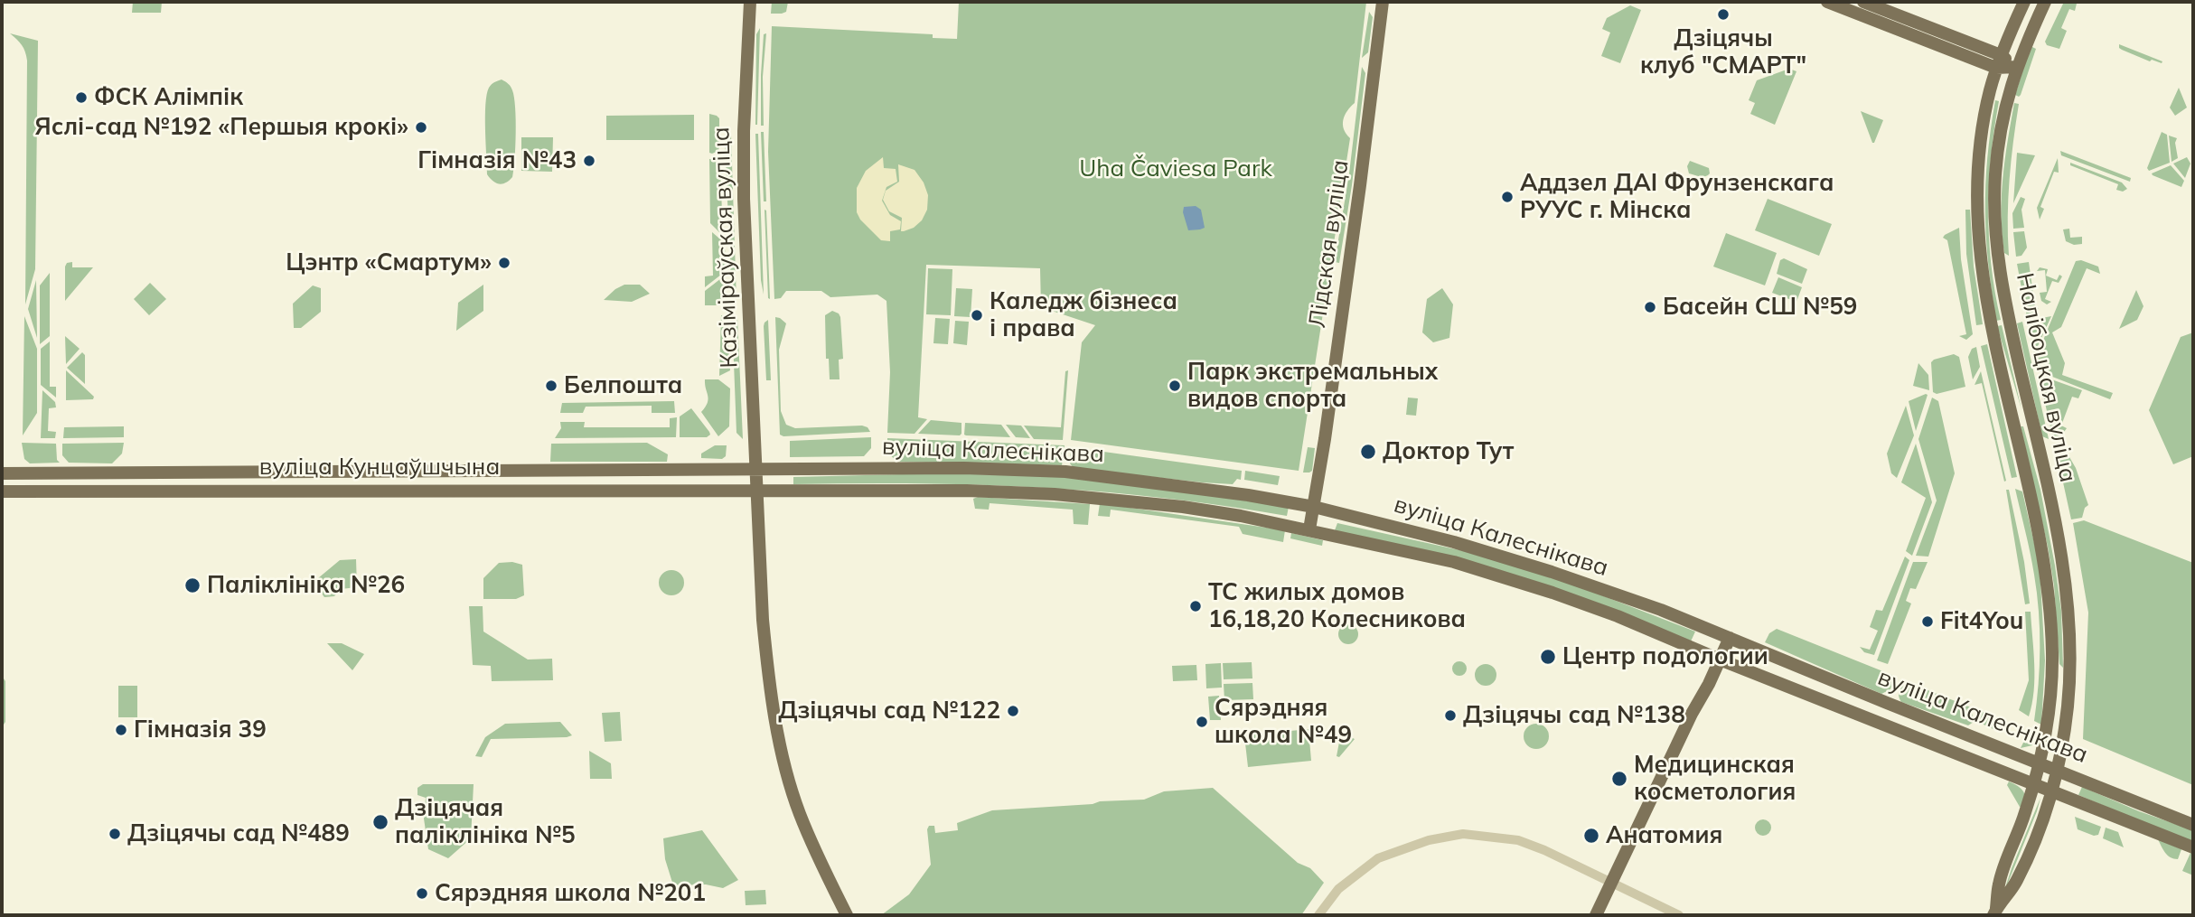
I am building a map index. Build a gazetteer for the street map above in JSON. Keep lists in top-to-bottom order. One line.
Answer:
{"streets":{"main road":["Лідская вуліца","Казіміраўская вуліца","Налібоцкая вуліца","вуліца Калеснікава","вуліца Кунцаўшчына"]},"crossings":[["Лідская вуліца","вуліца Калеснікава"],["Казіміраўская вуліца","вуліца Калеснікава"],["Казіміраўская вуліца","вуліца Кунцаўшчына"],["Налібоцкая вуліца","вуліца Калеснікава"],["вуліца Калеснікава","вуліца Кунцаўшчына"]],"parks":["Uha Čaviesa Park"],"places":["Дзіцячы клуб \"СМАРТ\"","ФСК Алімпік","Яслі-сад №192 «Першыя крокі»","Гімназія №43","Аддзел ДАІ Фрунзенскага РУУС г. Мінска","Цэнтр «Смартум»","Басейн СШ №59","Каледж бізнеса і права","Белпошта","Парк экстремальных видов спорта","Доктор Тут","Паліклініка №26","ТС жилых домов 16,18,20 Колесникова","Fit4You","Центр подологии","Дзіцячы сад №122","Дзіцячы сад №138","Сярэдняя школа №49","Гімназія 39","Медицинская косметология","Дзіцячая паліклініка №5","Дзіцячы сад №489","Анатомия","Сярэдняя школа №201"]}
